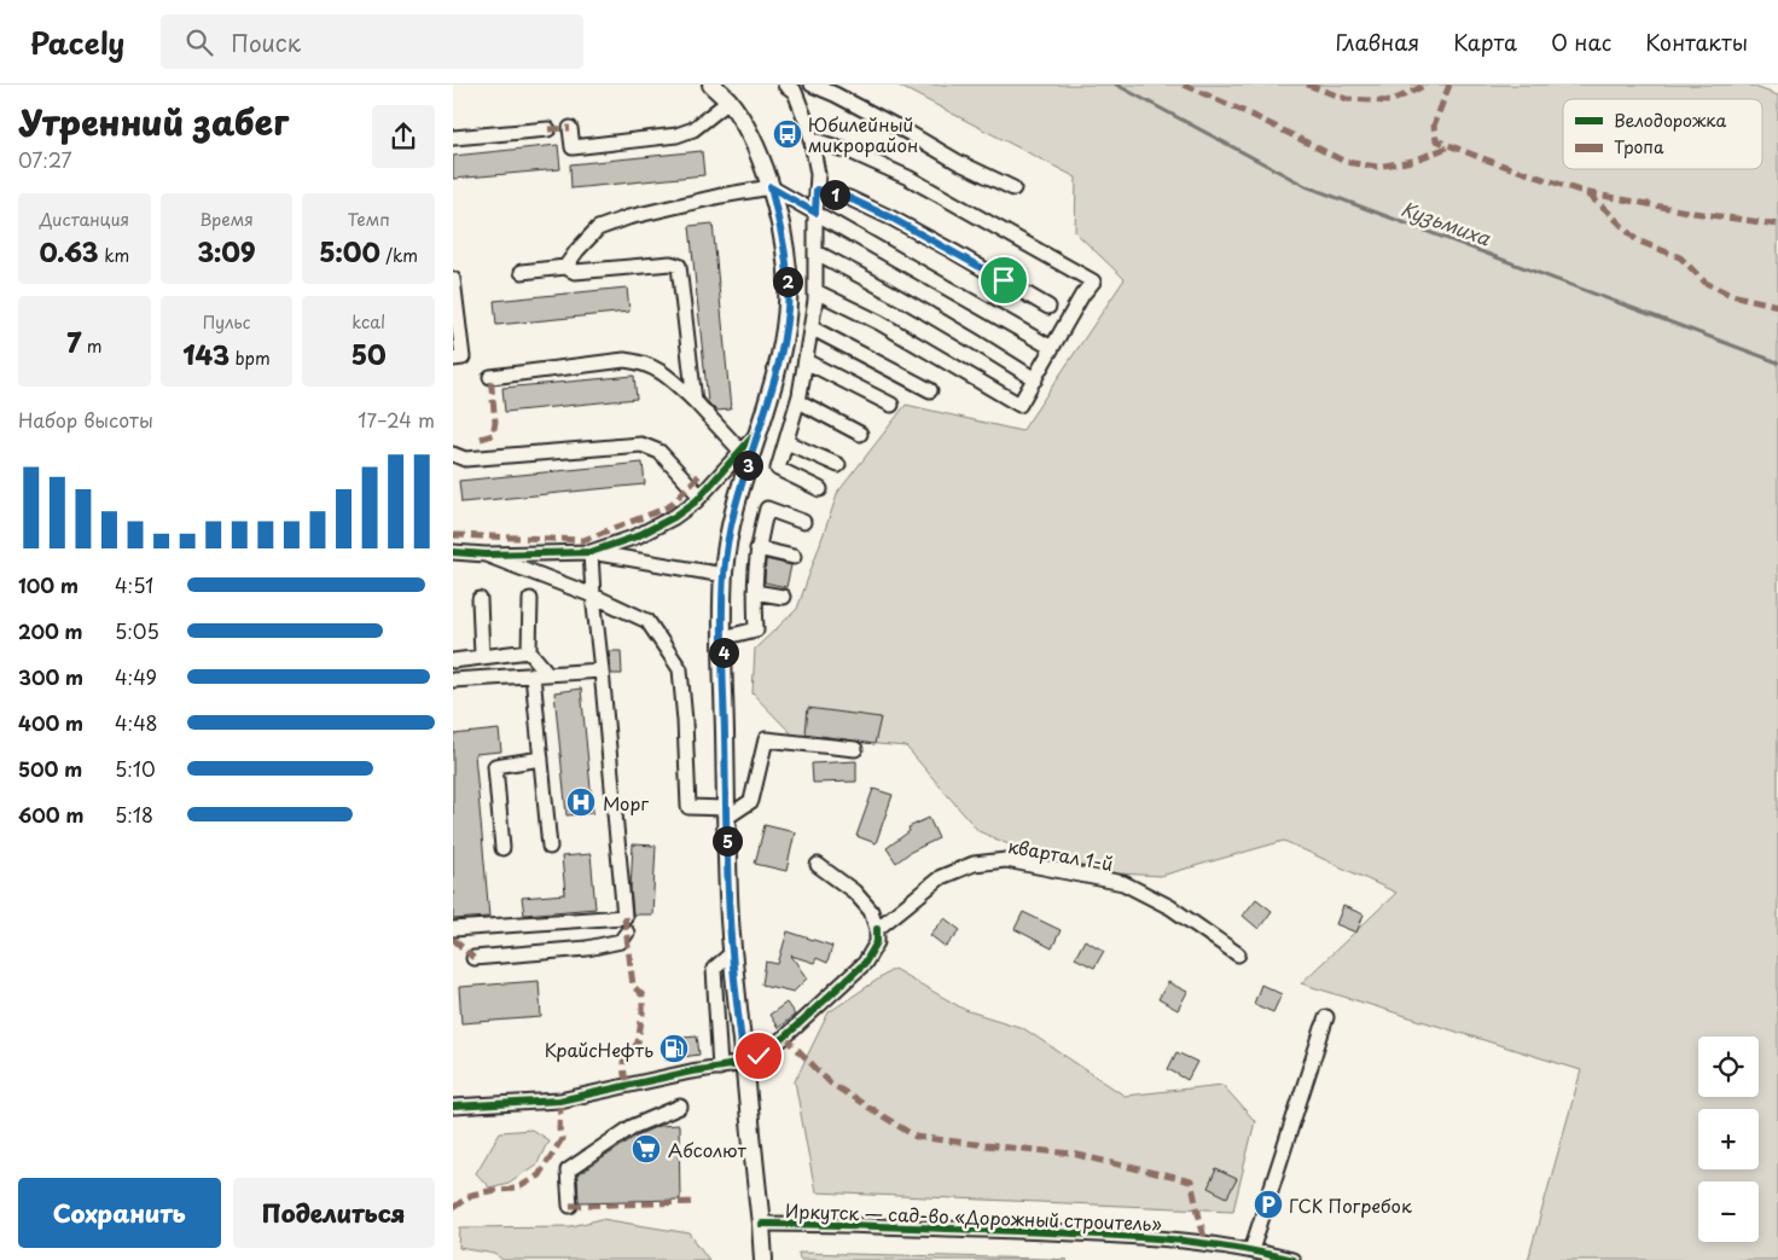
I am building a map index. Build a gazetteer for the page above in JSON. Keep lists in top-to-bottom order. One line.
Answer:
{"streets":{"street":["квартал 1-й","Иркутск — сад-во «Дорожный строитель»"]},"water":["Кузьмиха"],"places":{"bus stop":["Юбилейный микрорайон"],"hospital":["Морг"],"fuel station":["КрайсНефть"],"supermarket":["Абсолют"],"parking":["ГСК Погребок"]},"legend":["Велодорожка","Тропа"],"page":{"header":"Pacely","search":"Поиск","nav":["Главная","Карта","О нас","Контакты"],"heading":["Утренний забег","07:27"],"pins":["1","2","3","4","5"],"stats":[["Дистанция","0.63 km"],["Время","3:09"],["Темп","5:00 /km"],["7 m"],["Пульс","143 bpm"],["kcal","50"]],"chart":["Набор высоты","17–24 m"],"list":[{"name":"100 m","note":"4:51"},{"name":"200 m","note":"5:05"},{"name":"300 m","note":"4:49"},{"name":"400 m","note":"4:48"},{"name":"500 m","note":"5:10"},{"name":"600 m","note":"5:18"}],"map_buttons":["+","−"],"buttons":["Сохранить","Поделиться"]}}
